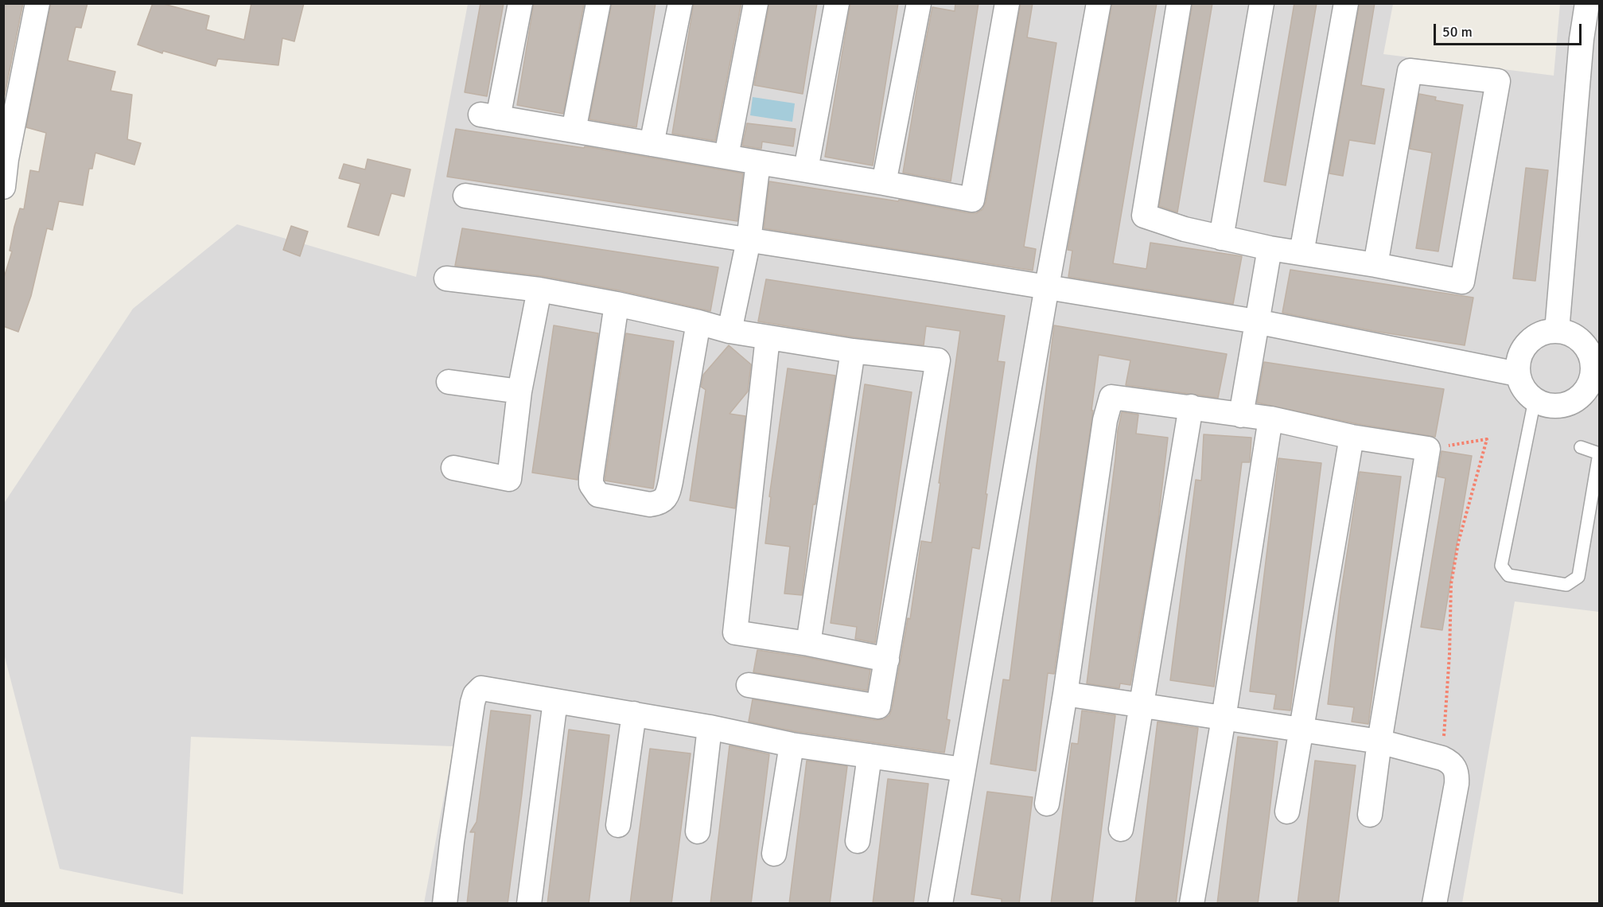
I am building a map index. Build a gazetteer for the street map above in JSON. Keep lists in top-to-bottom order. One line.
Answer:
{"scale_bar":"50 m"}
